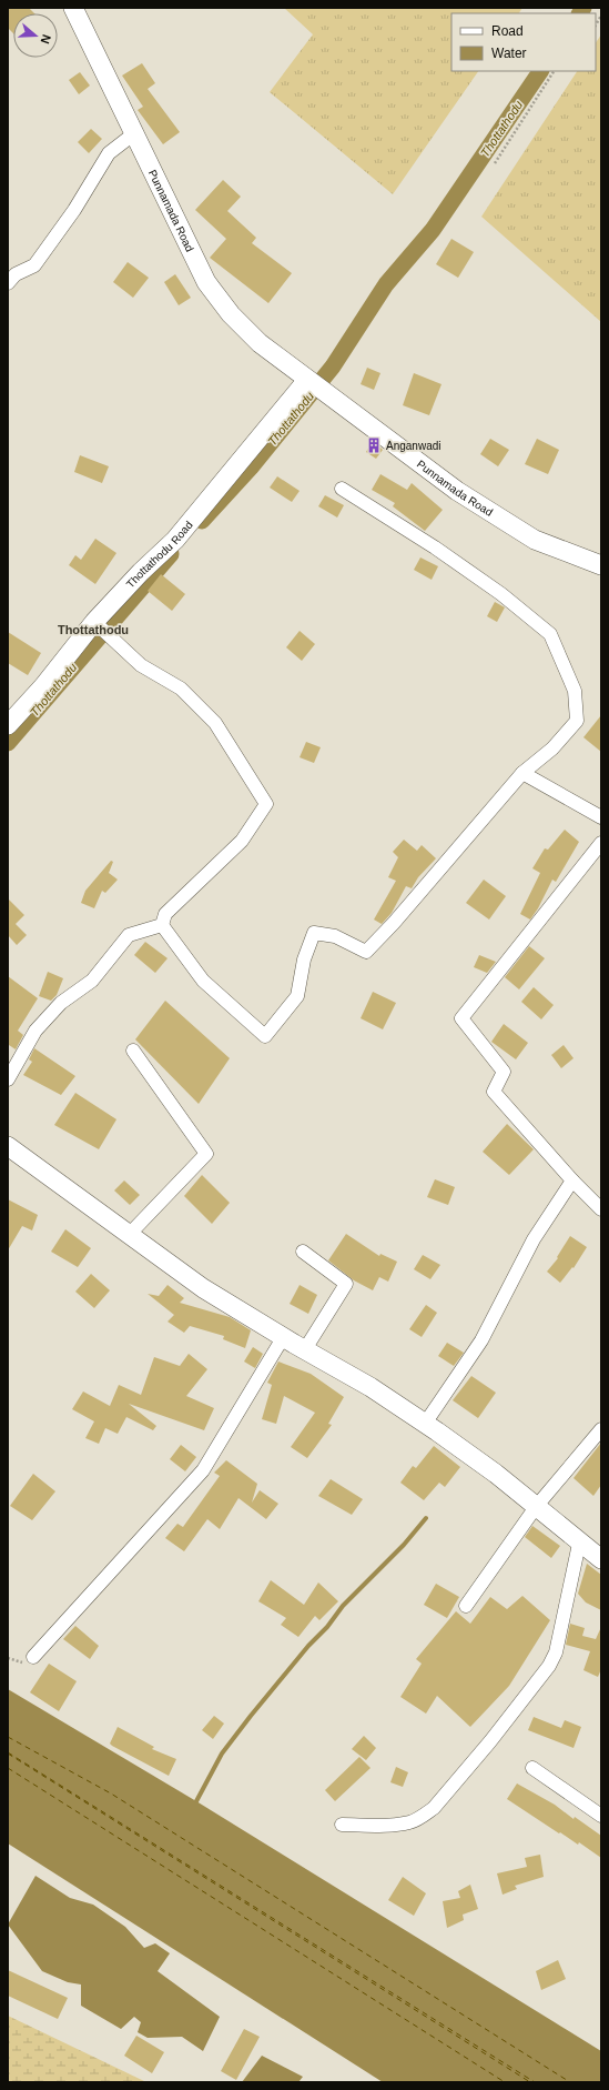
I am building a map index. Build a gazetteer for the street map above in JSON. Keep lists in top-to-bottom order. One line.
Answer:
{"streets":{"main road":["Punnamada Road","Thottathodu Road"]},"crossings":[["Punnamada Road","Thottathodu Road"]],"districts":["Thottathodu"],"water":["Thottathodu"],"places":{"building":["Anganwadi"]},"legend":["Road","Water"],"north":"right"}
